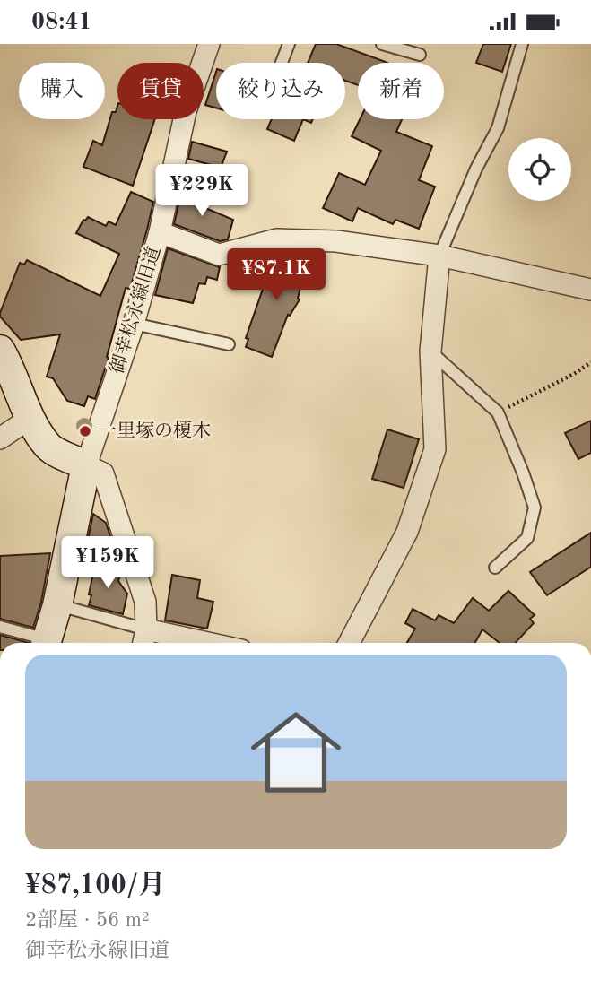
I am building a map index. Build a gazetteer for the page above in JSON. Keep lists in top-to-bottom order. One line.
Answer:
{"streets":{"street":["御幸松永線旧道"]},"places":["一里塚の榎木"],"page":{"status":"08:41","chip":["購入","賃貸","絞り込み","新着"],"price":["¥229K","¥87.1K","¥159K"],"list":[{"name":"¥87,100/月","note":"2部屋 · 56 m² · 御幸松永線旧道"}]}}
